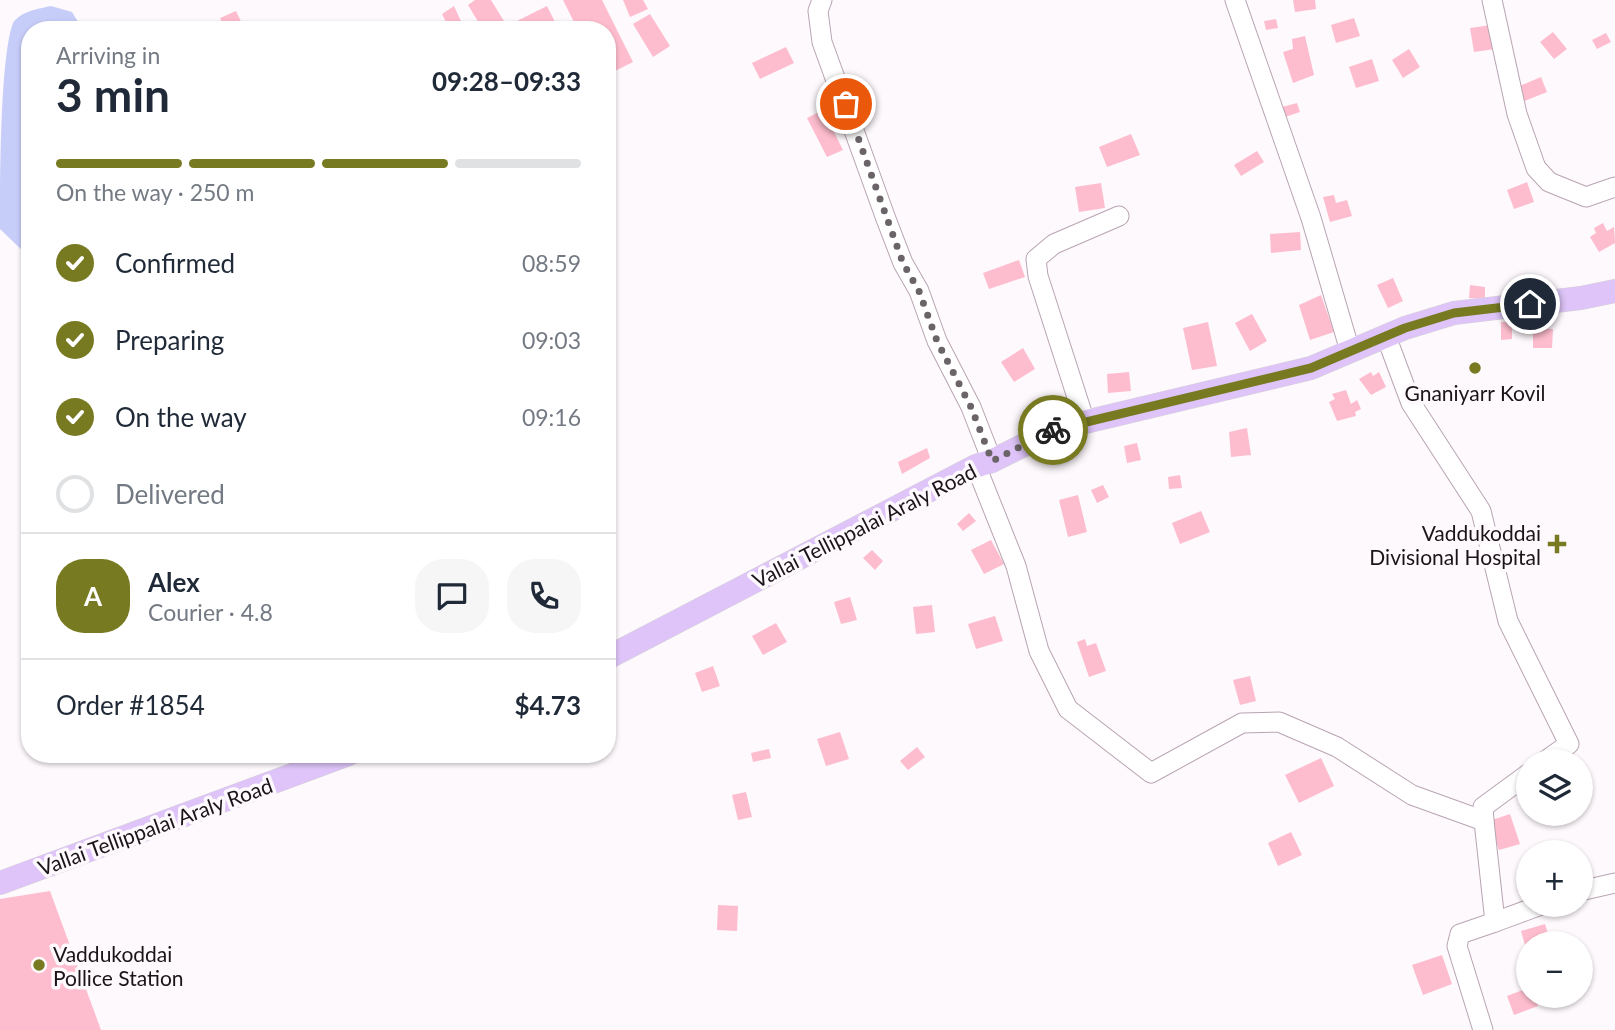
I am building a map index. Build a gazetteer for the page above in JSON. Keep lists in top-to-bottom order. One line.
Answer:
{"streets":{"main road":["Vallai Tellippalai Araly Road"]},"places":{"other":["Gnaniyarr Kovil","Vaddukoddai Pollice Station"],"health":["Vaddukoddai Divisional Hospital"]},"page":{"heading":["3 min","Arriving in","09:28–09:33"],"panel":["Alex","Courier · 4.8","Order #1854","$4.73"],"bar":"On the way · 250 m","list":[["Confirmed","08:59"],["Preparing","09:03"],["On the way","09:16"],"Delivered"],"round":"A","map_buttons":["+","−"]}}
